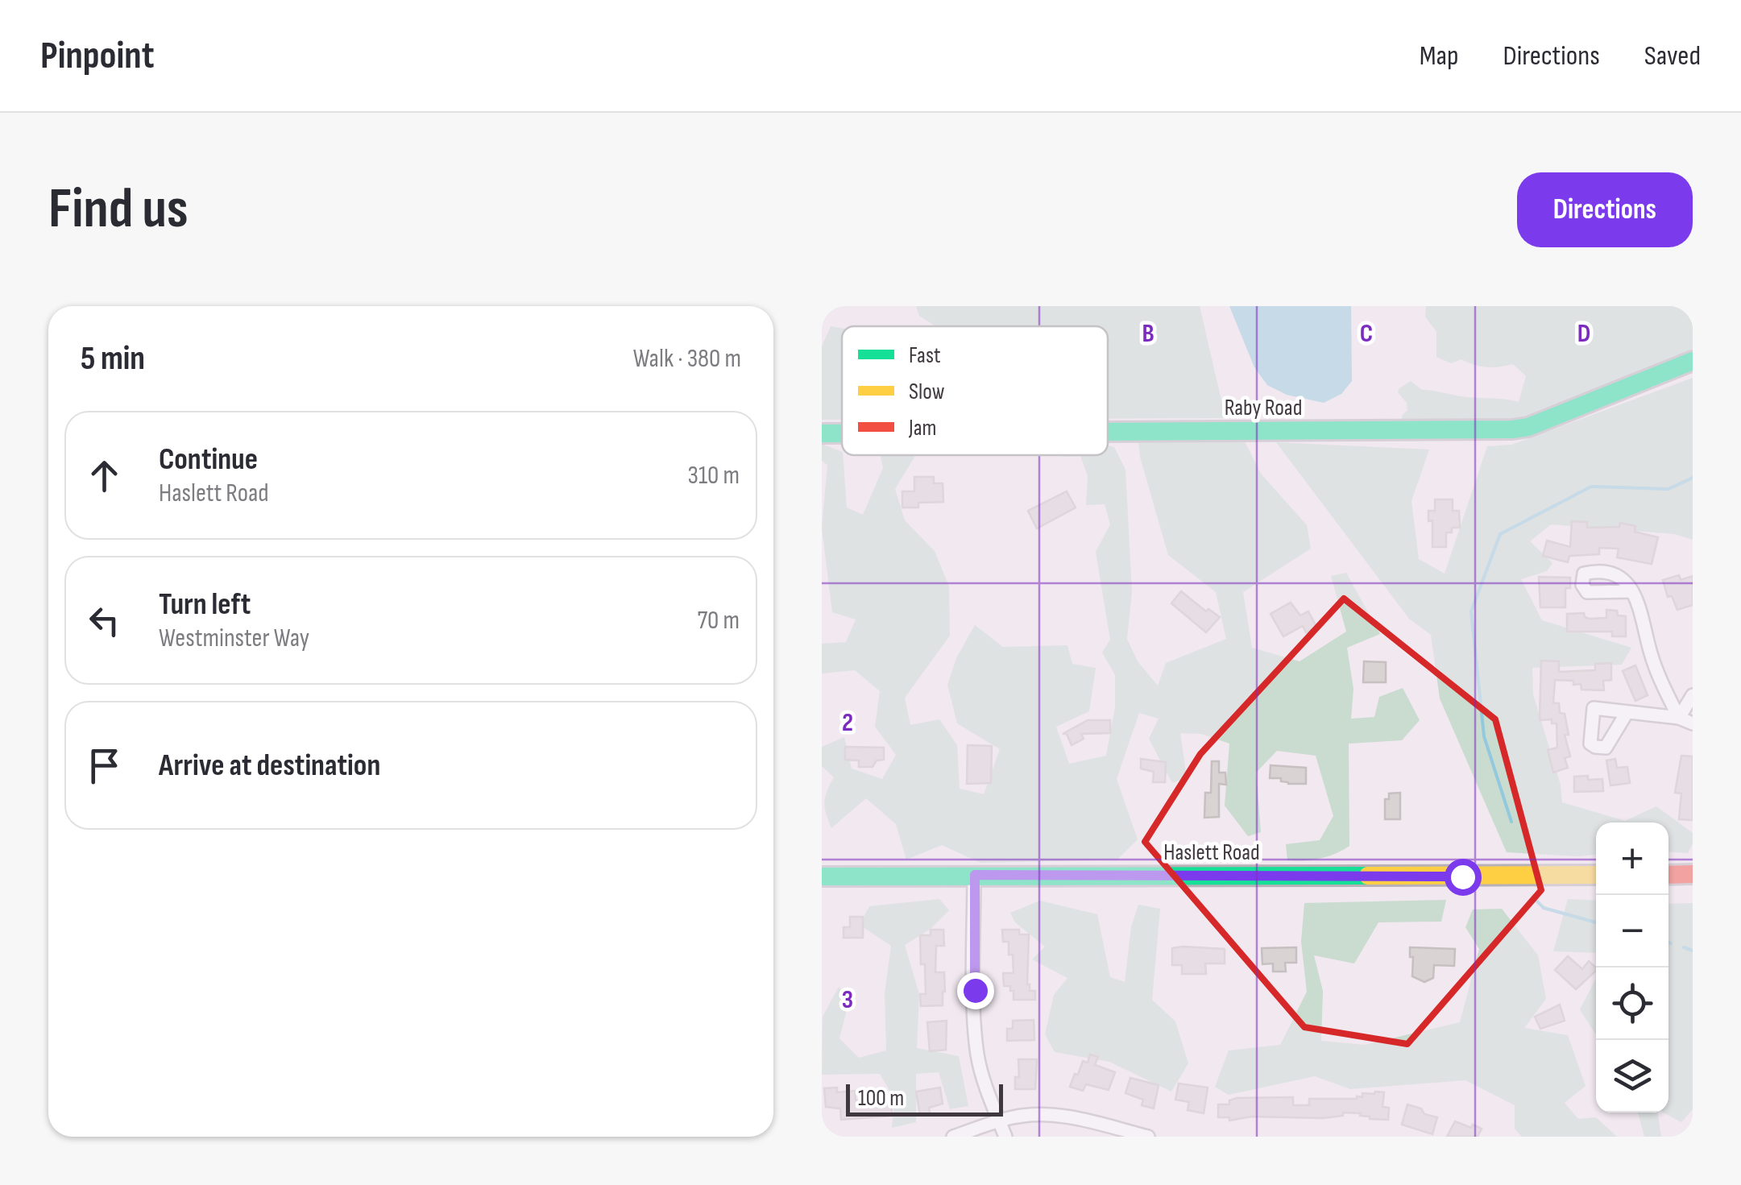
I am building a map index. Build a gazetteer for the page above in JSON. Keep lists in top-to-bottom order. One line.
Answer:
{"streets":{"street":["Raby Road","Haslett Road"]},"legend":["Fast","Slow","Jam"],"scale_bar":"100 m","page":{"header":"Pinpoint","nav":["Map","Directions","Saved"],"buttons":"Directions","title":"Find us","heading":["5 min","Walk · 380 m"],"list":[["Continue","Haslett Road","310 m"],["Turn left","Westminster Way","70 m"],"Arrive at destination"],"map_buttons":["+","−"],"scale":"100 m"},"grid":{"columns":["B","C","D"],"rows":["2","3"]}}
